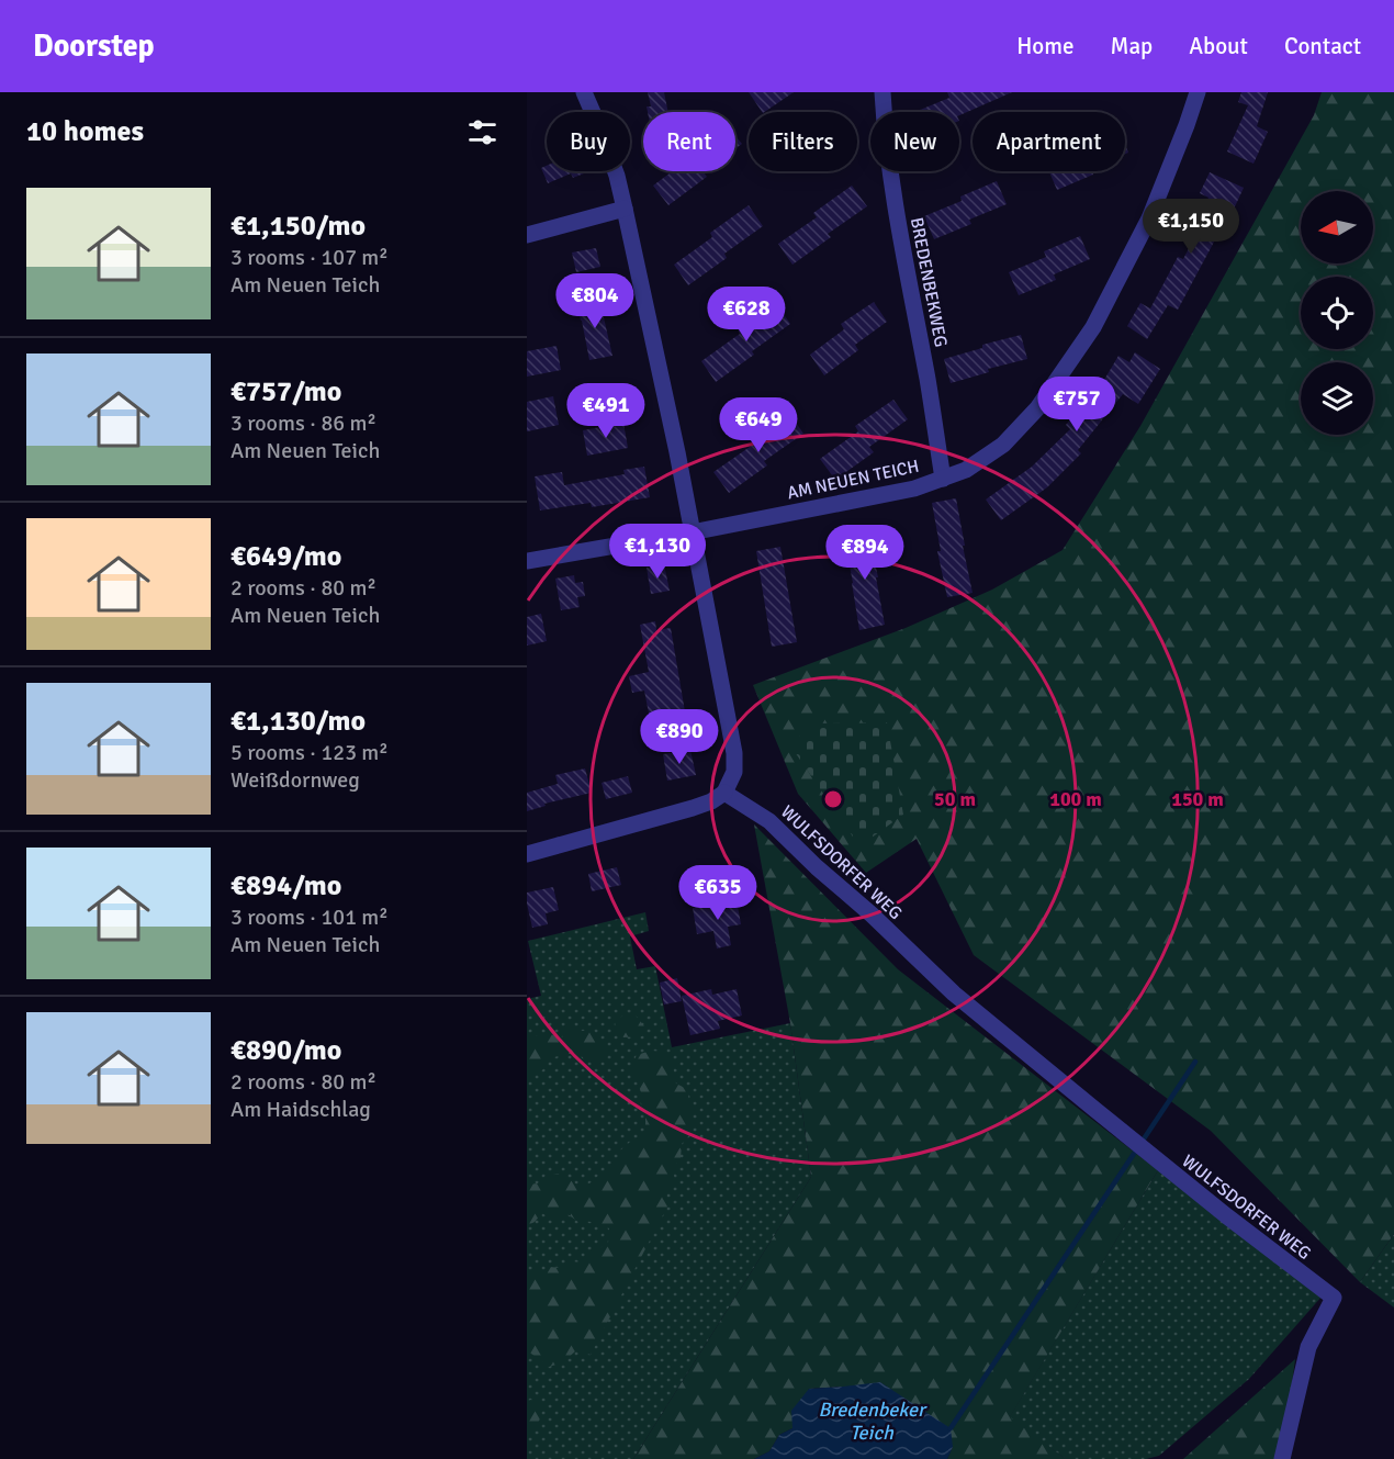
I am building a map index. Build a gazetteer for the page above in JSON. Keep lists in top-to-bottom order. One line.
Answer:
{"streets":{"street":["BREDENBEKWEG","AM NEUEN TEICH","WULFSDORFER WEG"]},"crossings":[["BREDENBEKWEG","AM NEUEN TEICH"]],"water":["Bredenbeker Teich"],"north":"left","page":{"header":"Doorstep","nav":["Home","Map","About","Contact"],"heading":"10 homes","chip":["Buy","Rent","Filters","New","Apartment"],"list":[{"name":"€1,150/mo","note":"3 rooms · 107 m² · Am Neuen Teich"},{"name":"€757/mo","note":"3 rooms · 86 m² · Am Neuen Teich"},{"name":"€649/mo","note":"2 rooms · 80 m² · Am Neuen Teich"},{"name":"€1,130/mo","note":"5 rooms · 123 m² · Weißdornweg"},{"name":"€894/mo","note":"3 rooms · 101 m² · Am Neuen Teich"},{"name":"€890/mo","note":"2 rooms · 80 m² · Am Haidschlag"}],"price":["€1,150","€804","€628","€757","€491","€649","€1,130","€894","€890","€635"]},"rings":["50 m","100 m","150 m"]}
